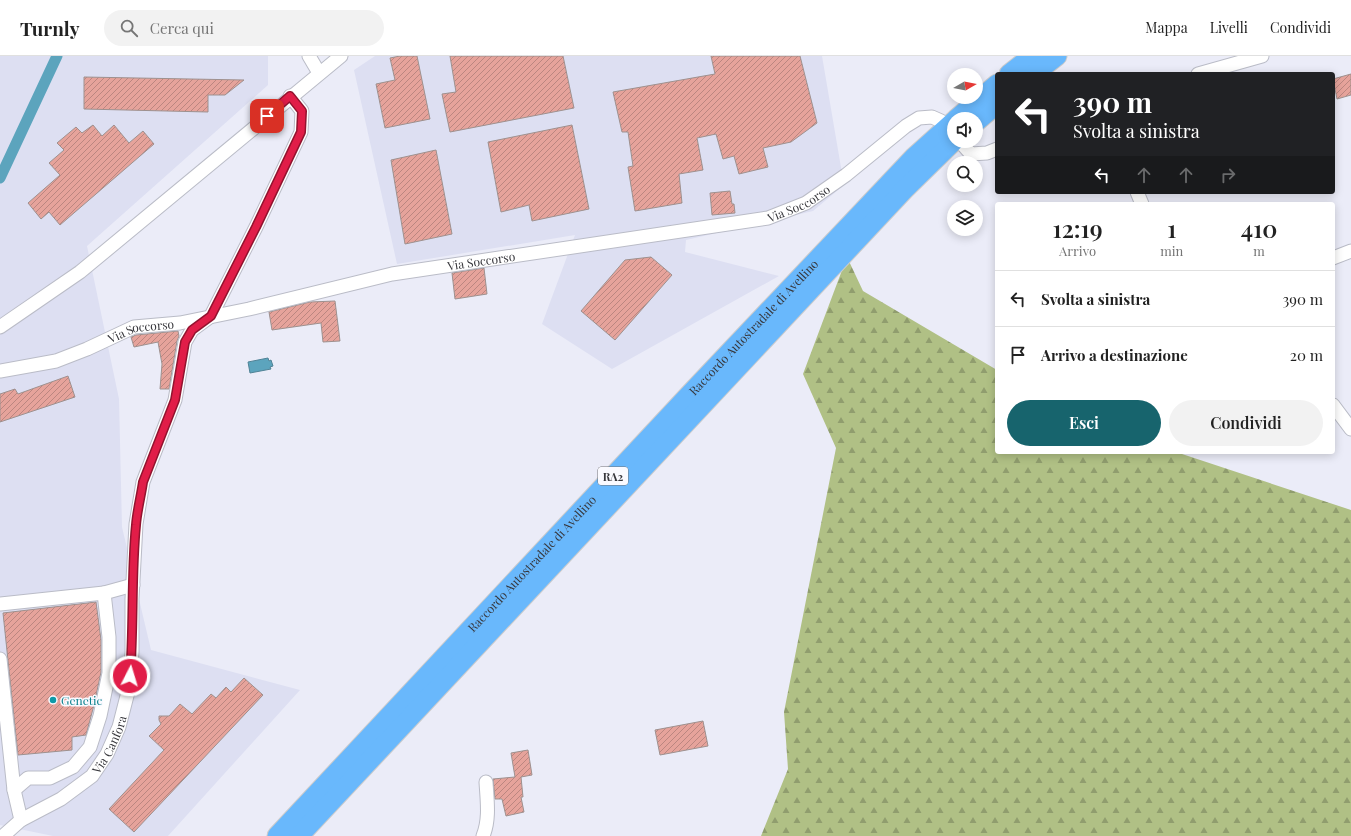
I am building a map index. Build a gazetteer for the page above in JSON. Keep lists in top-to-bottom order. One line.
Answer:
{"streets":{"highway":["Raccordo Autostradale di Avellino","RA2"],"street":["Via Soccorso","Via Canfora"]},"crossings":[["Via Soccorso","Via Canfora"]],"places":["Genetic"],"north":"right","page":{"header":"Turnly","search":"Cerca qui","nav":["Mappa","Livelli","Condividi"],"turn":["390 m","Svolta a sinistra"],"eta":["12:19","Arrivo","1","min","410","m"],"list":[{"name":"Svolta a sinistra","value":"390 m"},{"name":"Arrivo a destinazione","value":"20 m"}],"buttons":["Esci","Condividi"]}}
